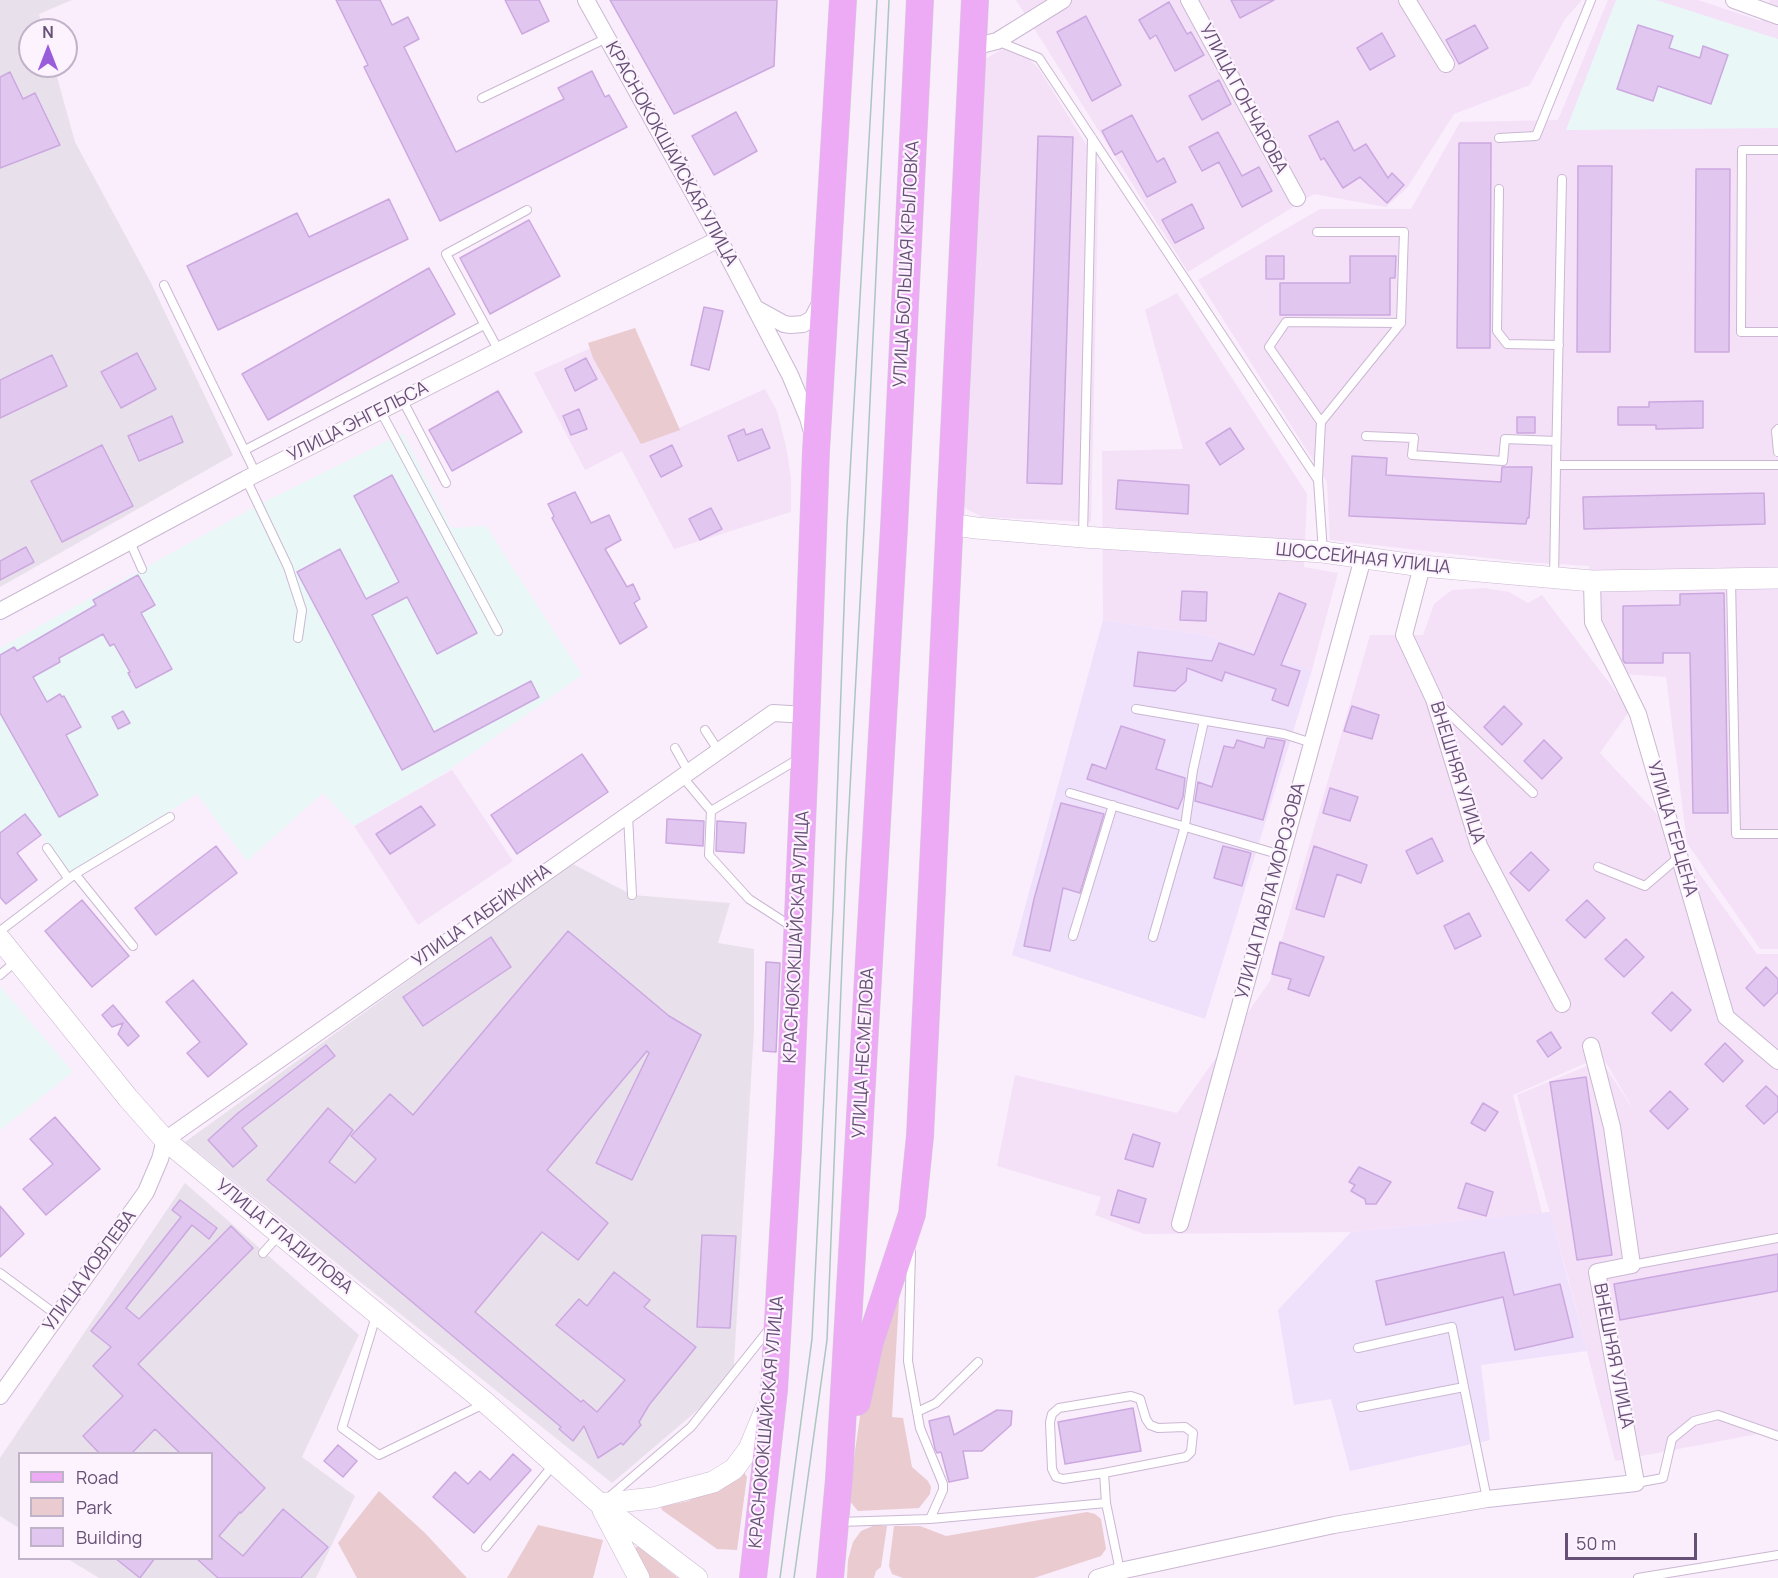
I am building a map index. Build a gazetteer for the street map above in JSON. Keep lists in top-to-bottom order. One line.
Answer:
{"streets":{"main road":["КРАСНОКОКШАЙСКАЯ УЛИЦА","УЛИЦА БОЛЬШАЯ КРЫЛОВКА","УЛИЦА НЕСМЕЛОВА"],"street":["УЛИЦА ГОНЧАРОВА","УЛИЦА ЭНГЕЛЬСА","ШОССЕЙНАЯ УЛИЦА","ВНЕШНЯЯ УЛИЦА","УЛИЦА ГЕРЦЕНА","УЛИЦА ПАВЛА МОРОЗОВА","УЛИЦА ТАБЕЙКИНА","УЛИЦА ГЛАДИЛОВА","УЛИЦА ИОВЛЕВА"]},"crossings":[["КРАСНОКОКШАЙСКАЯ УЛИЦА","УЛИЦА ЭНГЕЛЬСА"],["КРАСНОКОКШАЙСКАЯ УЛИЦА","УЛИЦА ТАБЕЙКИНА"],["УЛИЦА БОЛЬШАЯ КРЫЛОВКА","УЛИЦА НЕСМЕЛОВА"],["ШОССЕЙНАЯ УЛИЦА","ВНЕШНЯЯ УЛИЦА"],["ШОССЕЙНАЯ УЛИЦА","УЛИЦА ГЕРЦЕНА"],["ШОССЕЙНАЯ УЛИЦА","УЛИЦА ПАВЛА МОРОЗОВА"],["УЛИЦА ТАБЕЙКИНА","УЛИЦА ГЛАДИЛОВА"],["УЛИЦА ТАБЕЙКИНА","УЛИЦА ИОВЛЕВА"],["УЛИЦА ГЛАДИЛОВА","УЛИЦА ИОВЛЕВА"]],"legend":["Road","Park","Building"],"scale_bar":"50 m","north":"top"}
